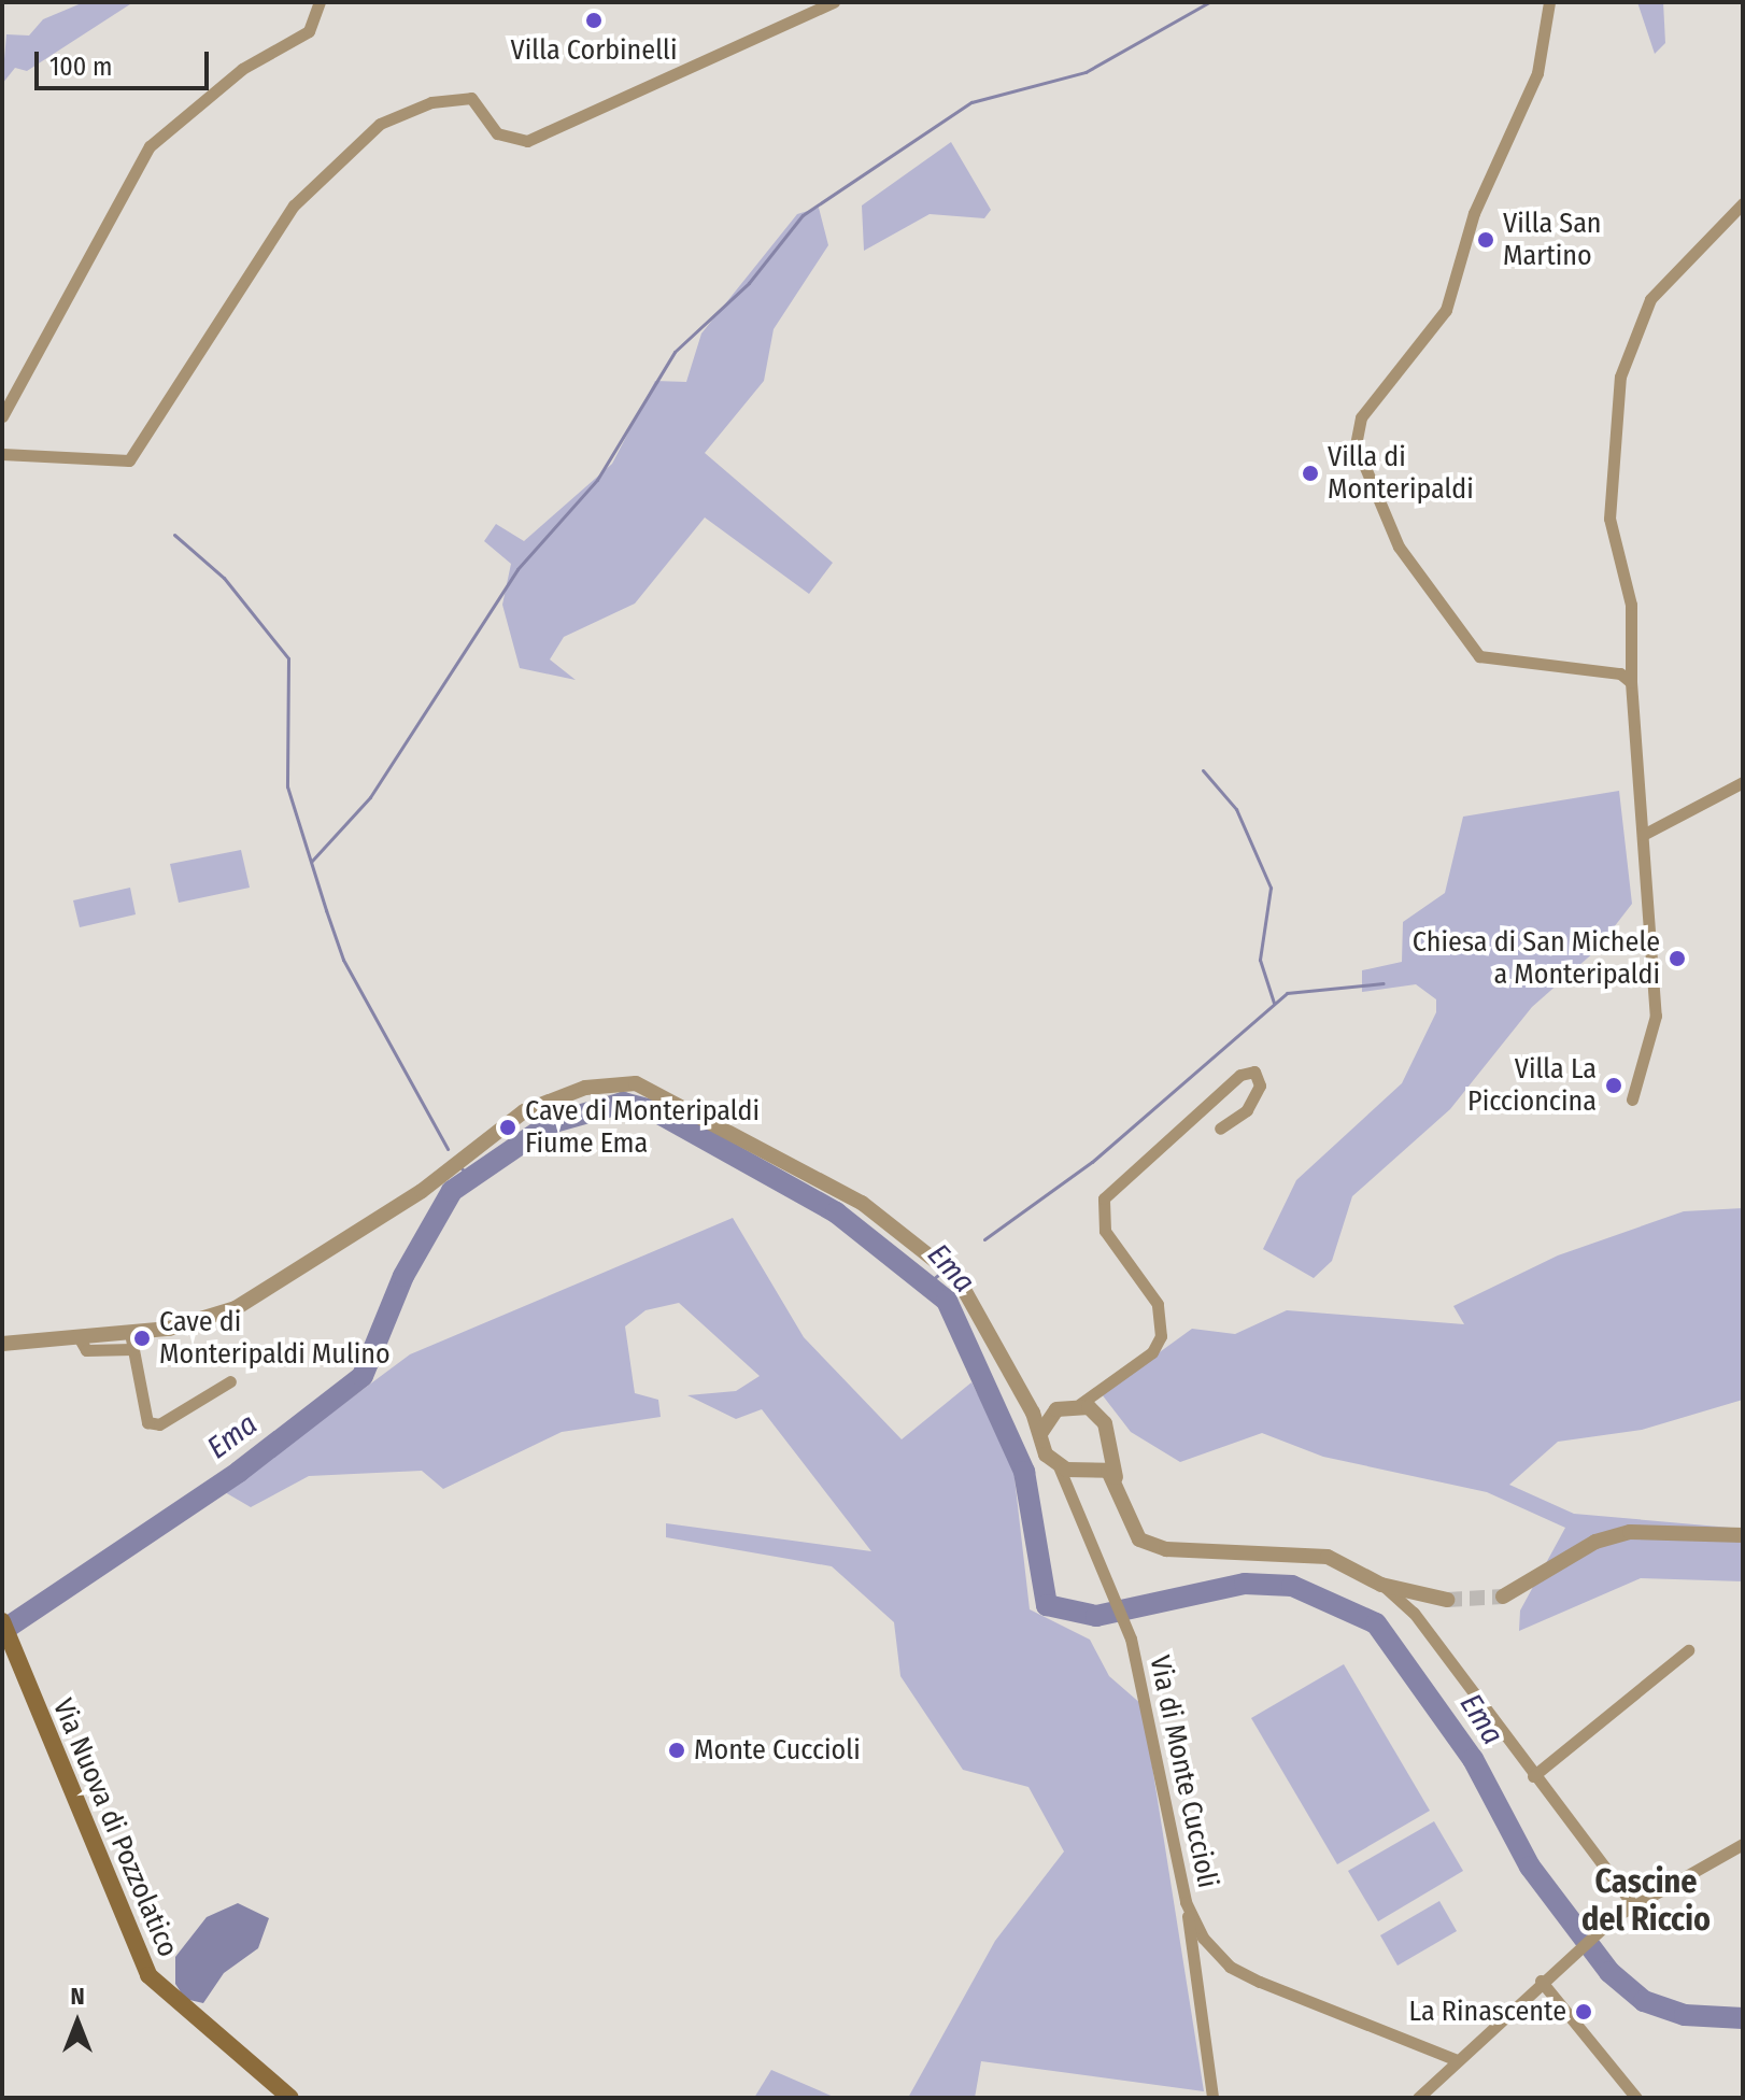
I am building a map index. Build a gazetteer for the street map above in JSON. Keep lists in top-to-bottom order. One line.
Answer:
{"streets":{"main road":["Via Nuova di Pozzolatico"],"street":["Via di Monte Cuccioli"]},"districts":["Cascine del Riccio"],"water":["Ema"],"places":["Villa Corbinelli","Villa San Martino","Villa di Monteripaldi","Chiesa di San Michele a Monteripaldi","Villa La Piccioncina","Cave di Monteripaldi Fiume Ema","Cave di Monteripaldi Mulino","Monte Cuccioli","La Rinascente"],"scale_bar":"100 m","north":"top"}
